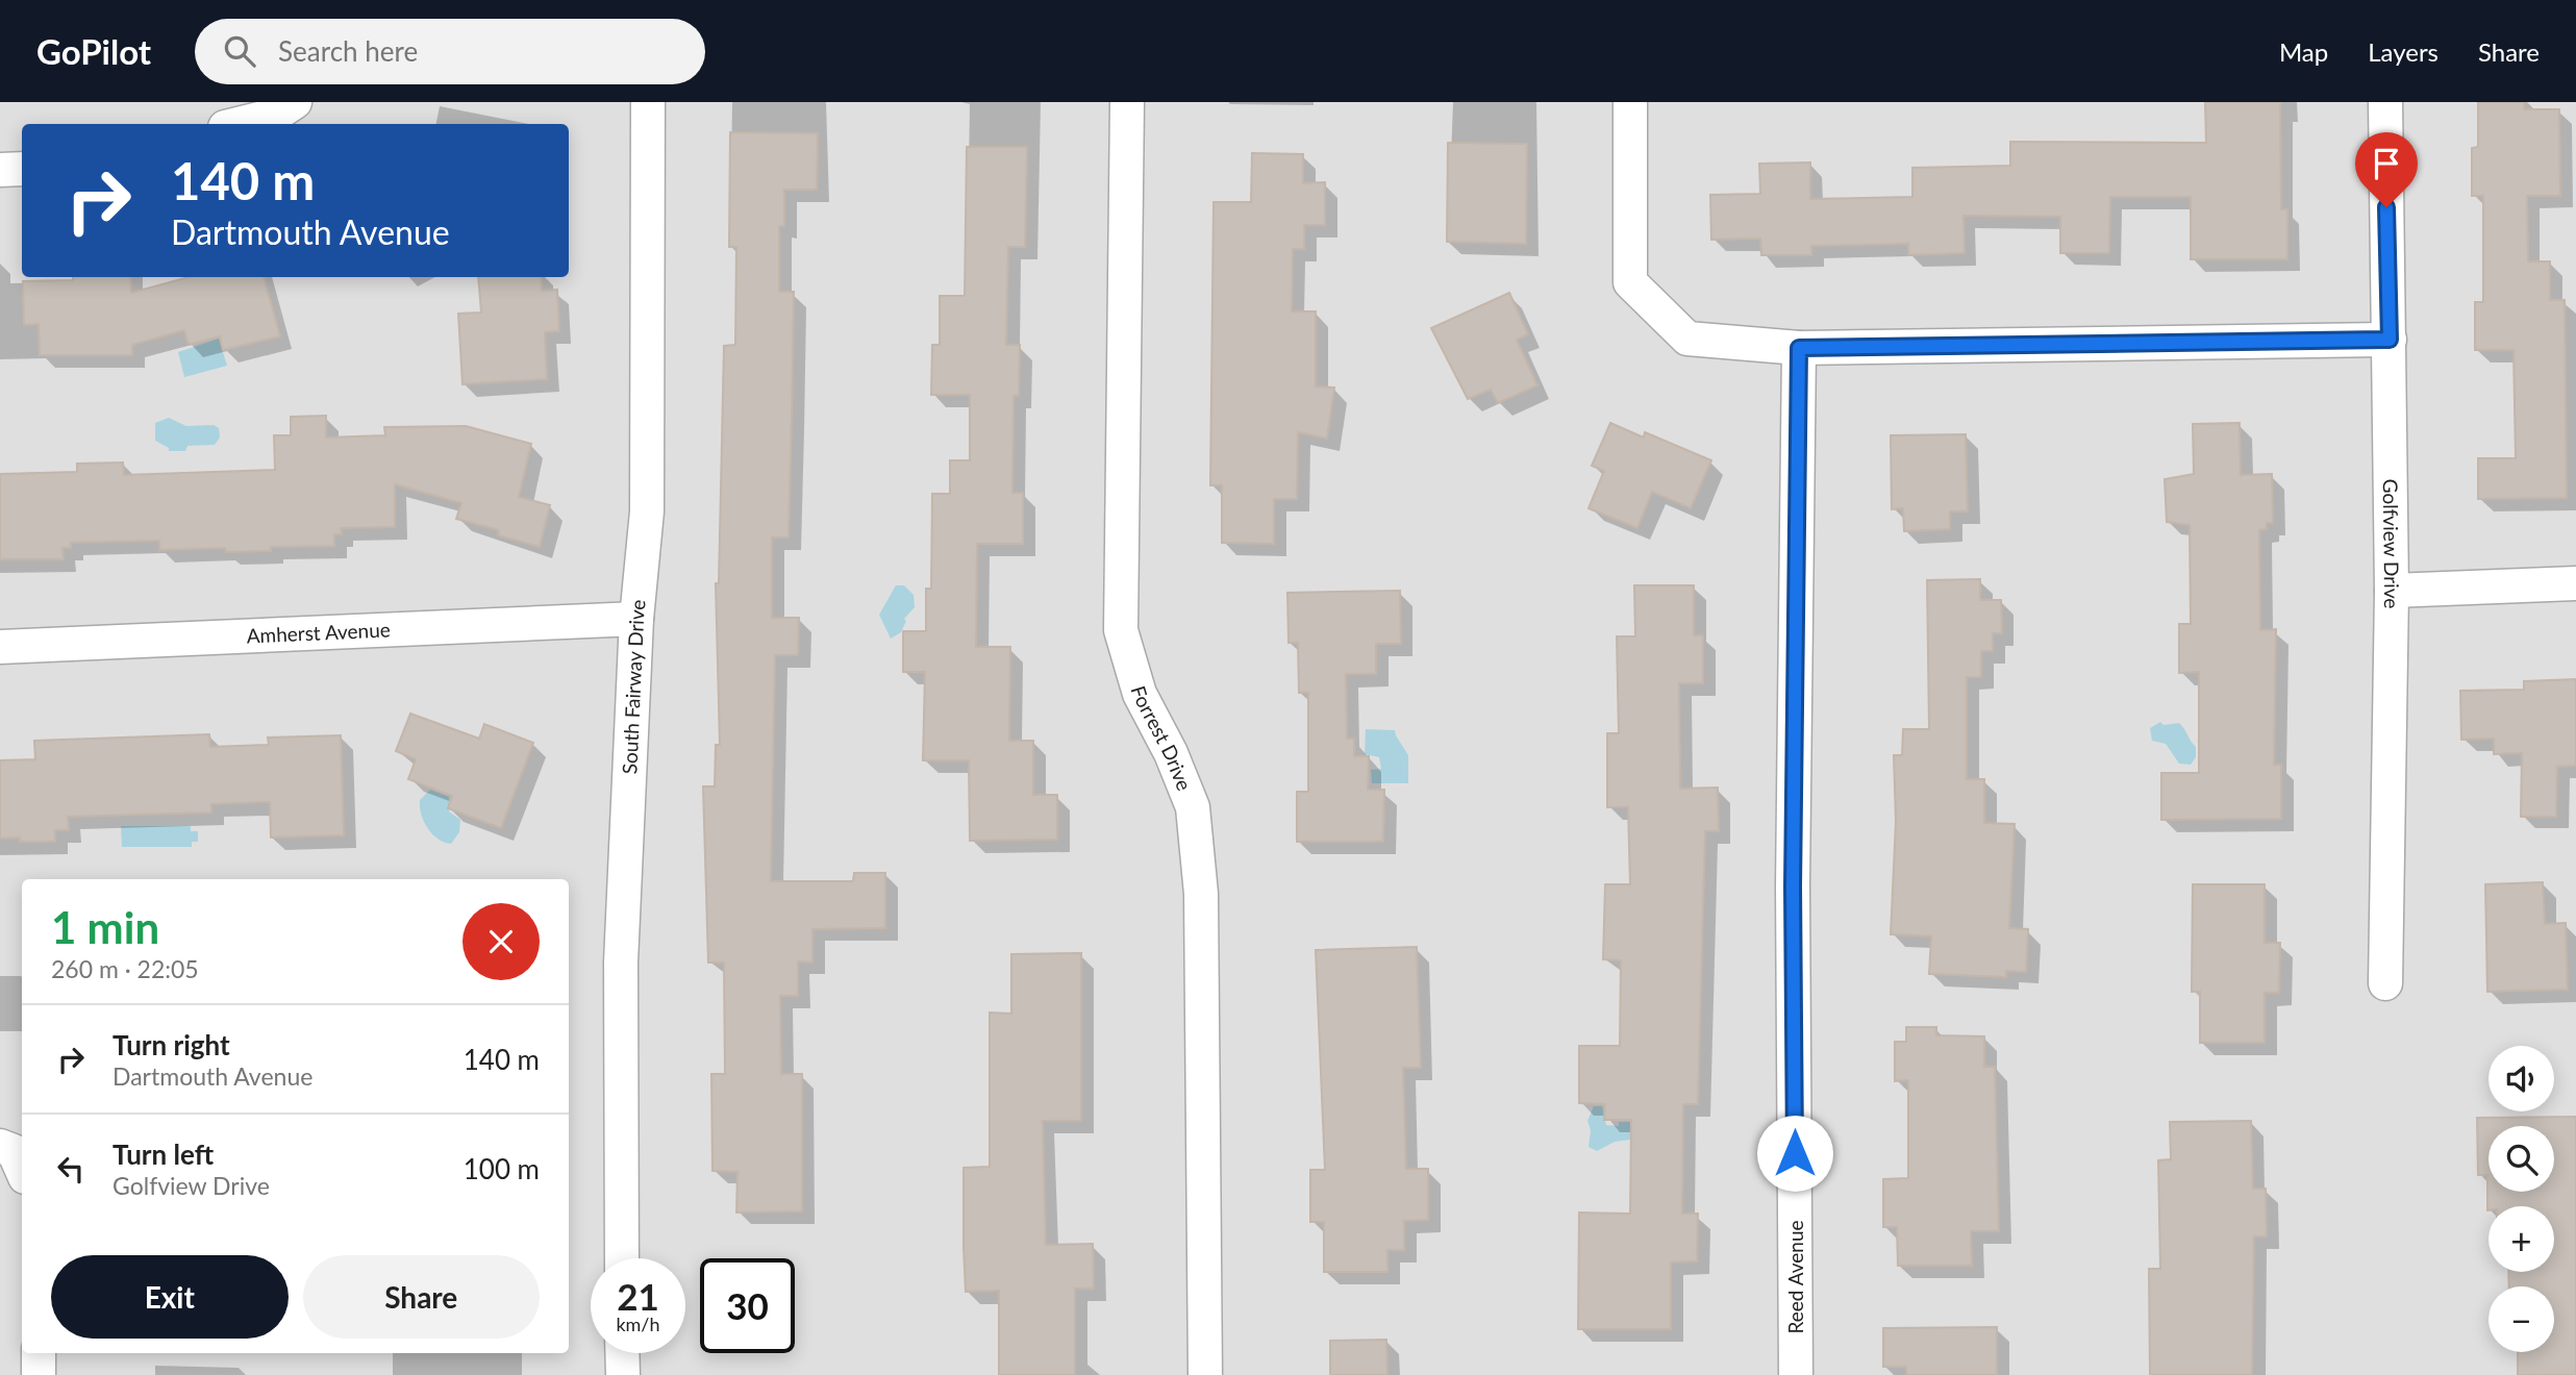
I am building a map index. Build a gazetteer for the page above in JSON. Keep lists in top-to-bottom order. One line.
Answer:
{"streets":{"street":["Golfview Drive","Amherst Avenue","South Fairway Drive","Forrest Drive","Reed Avenue"]},"crossings":[["Amherst Avenue","South Fairway Drive"]],"page":{"header":"GoPilot","search":"Search here","nav":["Map","Layers","Share"],"turn":["140 m","Dartmouth Avenue"],"heading":["1 min","260 m · 22:05"],"list":[{"name":"Turn right","note":"Dartmouth Avenue","value":"140 m"},{"name":"Turn left","note":"Golfview Drive","value":"100 m"}],"map_buttons":["+","−"],"buttons":["Exit","Share"],"speed":"21 km/h","limit":"30"}}
